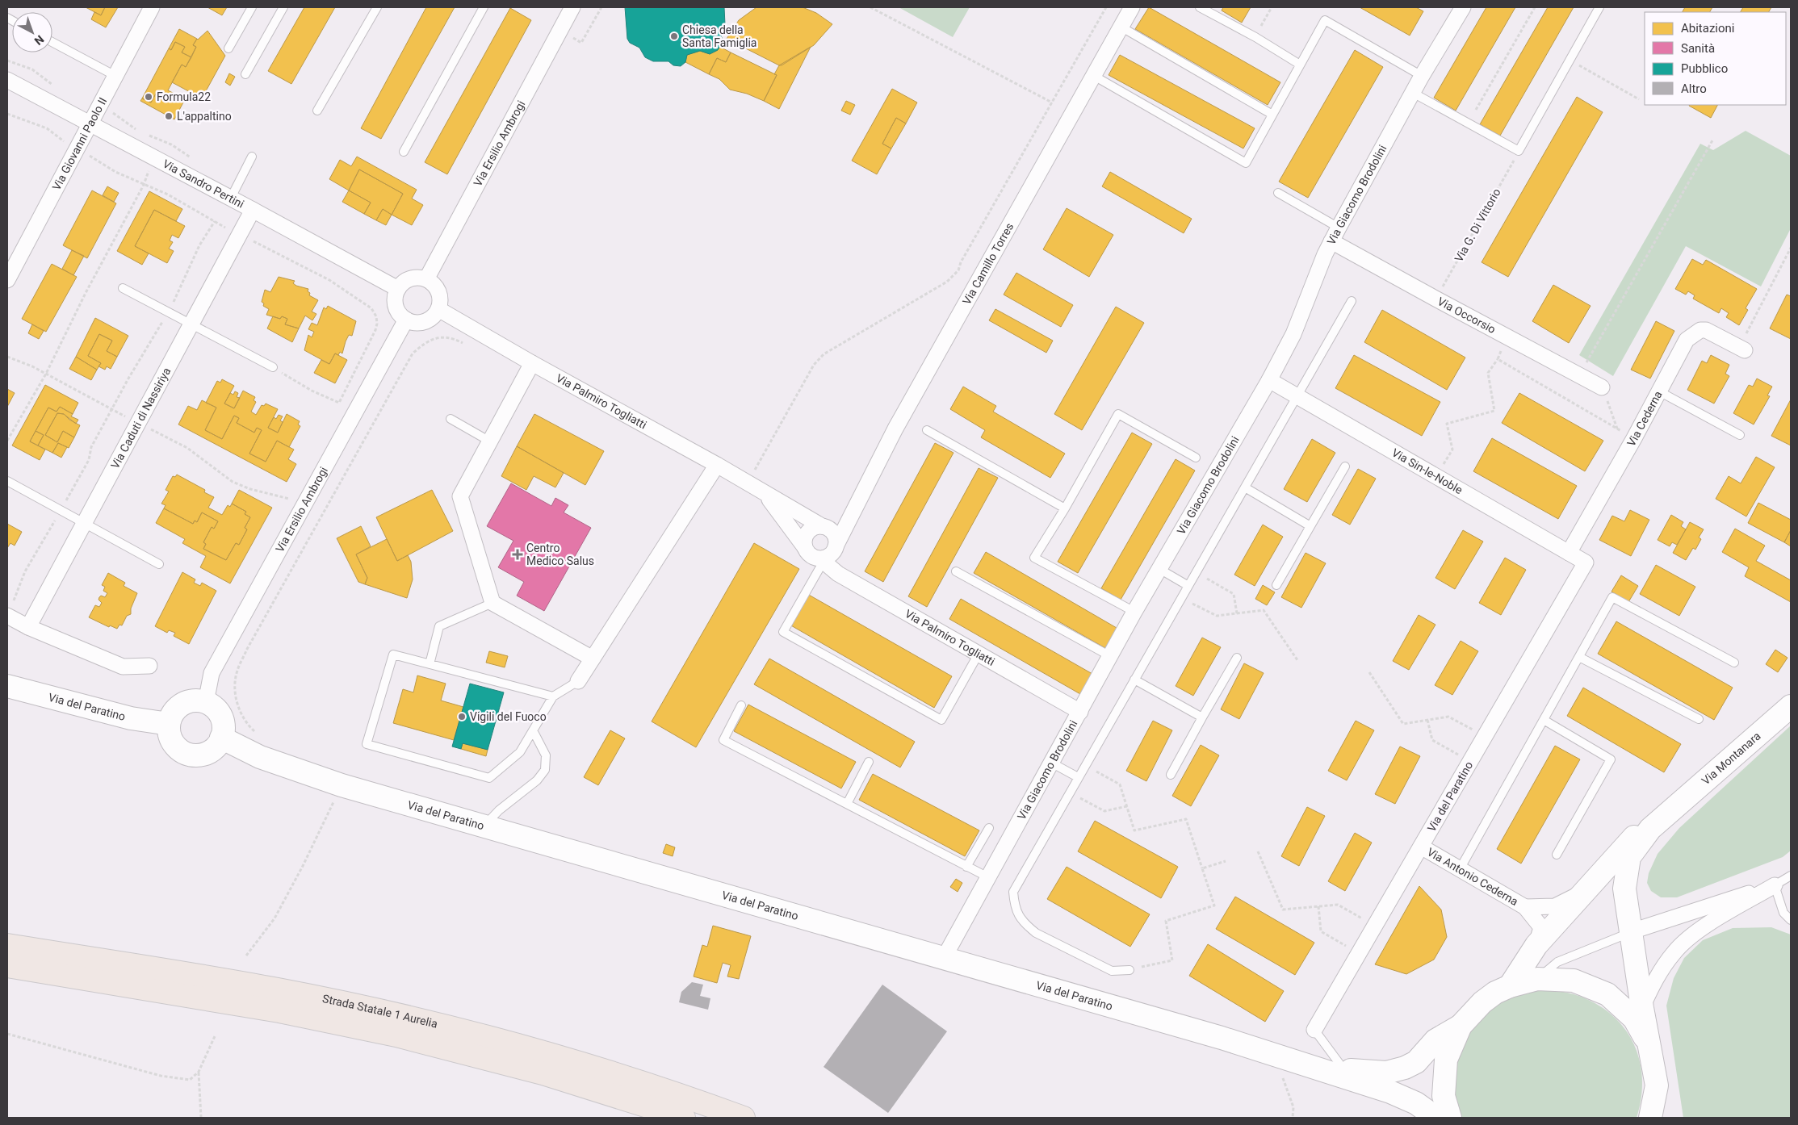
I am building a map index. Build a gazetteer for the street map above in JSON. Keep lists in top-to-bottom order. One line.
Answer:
{"streets":{"highway":["Strada Statale 1 Aurelia"],"main road":["Via del Paratino","Via Montanara"],"street":["Via Giovanni Paolo II","Via Ersilio Ambrogi","Via Sandro Pertini","Via Giacomo Brodolini","Via Camillo Torres","Via Occorsio","Via Palmiro Togliatti","Via Cederna","Via Caduti di Nassiriya","Via Sin-le-Noble","Via Antonio Cederna"],"path":["Via G. Di Vittorio"]},"crossings":[["Via Giovanni Paolo II","Via Sandro Pertini"],["Via Ersilio Ambrogi","Via Sandro Pertini"],["Via Ersilio Ambrogi","Via Palmiro Togliatti"],["Via Ersilio Ambrogi","Via del Paratino"],["Via Sandro Pertini","Via Palmiro Togliatti"],["Via Sandro Pertini","Via Caduti di Nassiriya"],["Via Giacomo Brodolini","Via Occorsio"],["Via Giacomo Brodolini","Via Palmiro Togliatti"],["Via Giacomo Brodolini","Via Sin-le-Noble"],["Via Giacomo Brodolini","Via del Paratino"],["Via G. Di Vittorio","Via Occorsio"],["Via Camillo Torres","Via Palmiro Togliatti"],["Via Cederna","Via Sin-le-Noble"],["Via Sin-le-Noble","Via del Paratino"],["Via del Paratino","Via Antonio Cederna"]],"places":{"other":["Chiesa della Santa Famiglia","Formula22","L'appaltino","Vigili del Fuoco"],"health":["Centro Medico Salus"]},"legend":["Abitazioni","Sanità","Pubblico","Altro"],"north":"bottom right"}
